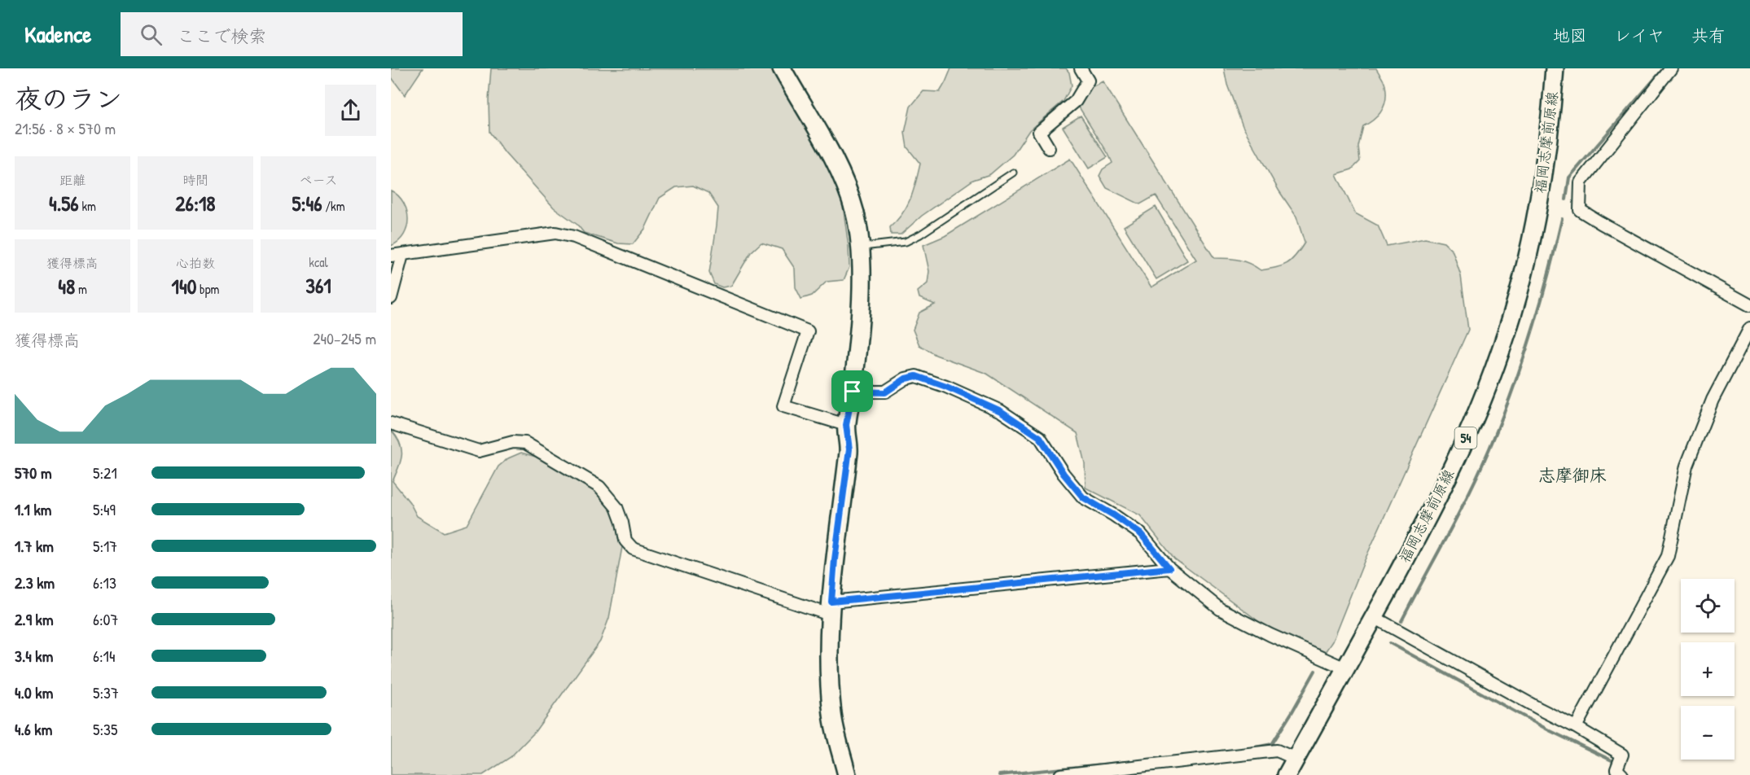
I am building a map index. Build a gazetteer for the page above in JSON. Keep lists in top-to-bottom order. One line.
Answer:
{"streets":{"main road":["福岡志摩前原線","54"]},"districts":["志摩御床"],"page":{"header":"Kadence","search":"ここで検索","nav":["地図","レイヤ","共有"],"heading":["夜のラン","21:56 · 8 × 570 m"],"stats":[["距離","4.56 km"],["時間","26:18"],["ペース","5:46 /km"],["獲得標高","48 m"],["心拍数","140 bpm"],["kcal","361"]],"chart":["獲得標高","240–245 m"],"list":[{"name":"570 m","note":"5:21"},{"name":"1.1 km","note":"5:49"},{"name":"1.7 km","note":"5:17"},{"name":"2.3 km","note":"6:13"},{"name":"2.9 km","note":"6:07"},{"name":"3.4 km","note":"6:14"},{"name":"4.0 km","note":"5:37"},{"name":"4.6 km","note":"5:35"}],"map_buttons":["+","−"]}}
